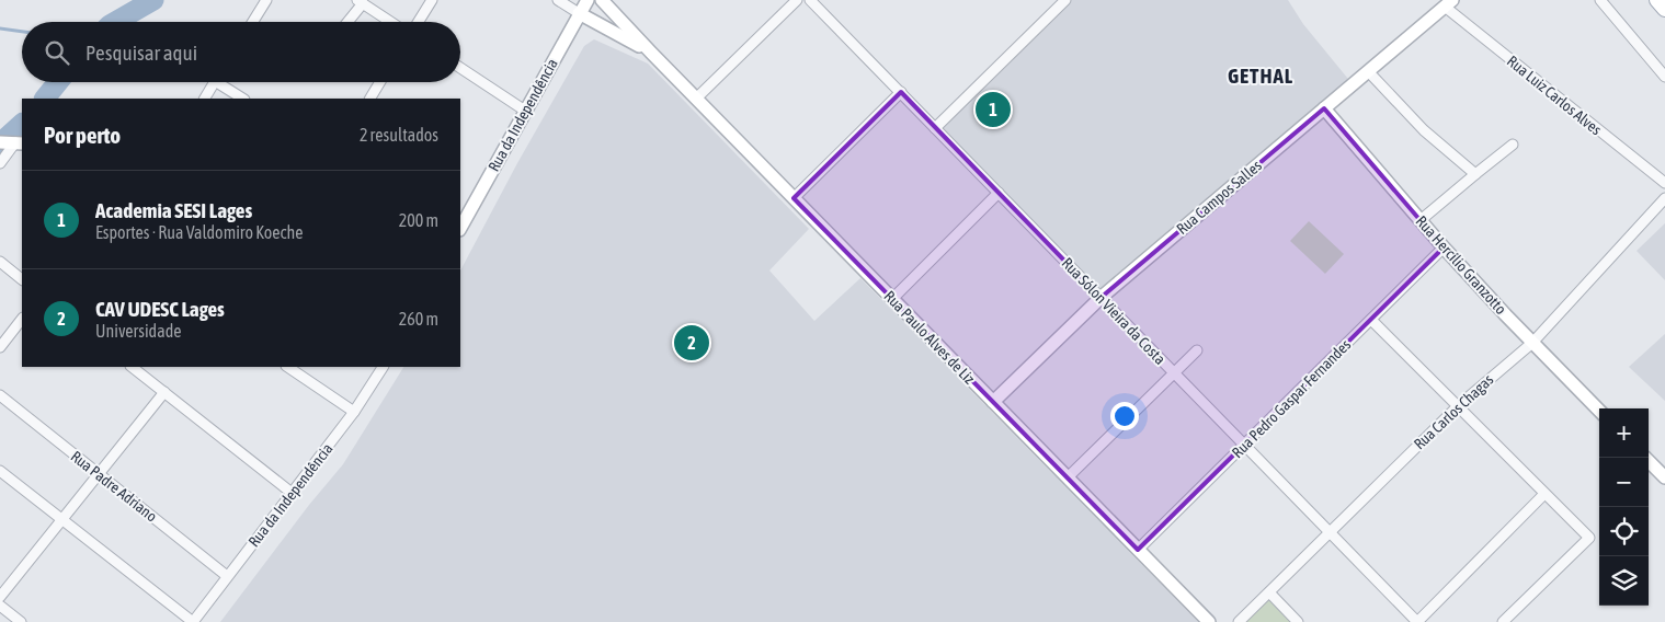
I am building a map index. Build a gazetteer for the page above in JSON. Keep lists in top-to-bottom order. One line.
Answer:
{"streets":{"street":["Rua Luiz Carlos Alves","Rua da Independência","Rua Campos Salles","Rua Hercílio Granzotto","Rua Sólon Vieira da Costa","Rua Paulo Alves de Liz","Rua Pedro Gaspar Fernandes","Rua Carlos Chagas","Rua Padre Adriano"]},"crossings":[["Rua Luiz Carlos Alves","Rua Campos Salles"],["Rua da Independência","Rua Paulo Alves de Liz"],["Rua da Independência","Rua Padre Adriano"],["Rua Campos Salles","Rua Hercílio Granzotto"],["Rua Campos Salles","Rua Sólon Vieira da Costa"],["Rua Campos Salles","Rua Paulo Alves de Liz"],["Rua Hercílio Granzotto","Rua Pedro Gaspar Fernandes"],["Rua Hercílio Granzotto","Rua Carlos Chagas"],["Rua Sólon Vieira da Costa","Rua Pedro Gaspar Fernandes"],["Rua Sólon Vieira da Costa","Rua Carlos Chagas"],["Rua Paulo Alves de Liz","Rua Pedro Gaspar Fernandes"]],"districts":["GETHAL"],"page":{"search":"Pesquisar aqui","pins":["1","2"],"heading":["Por perto","2 resultados"],"list":[{"mark":"1","name":"Academia SESI Lages","note":"Esportes · Rua Valdomiro Koeche","value":"200 m"},{"mark":"2","name":"CAV UDESC Lages","note":"Universidade","value":"260 m"}],"map_buttons":["+","−"]}}
